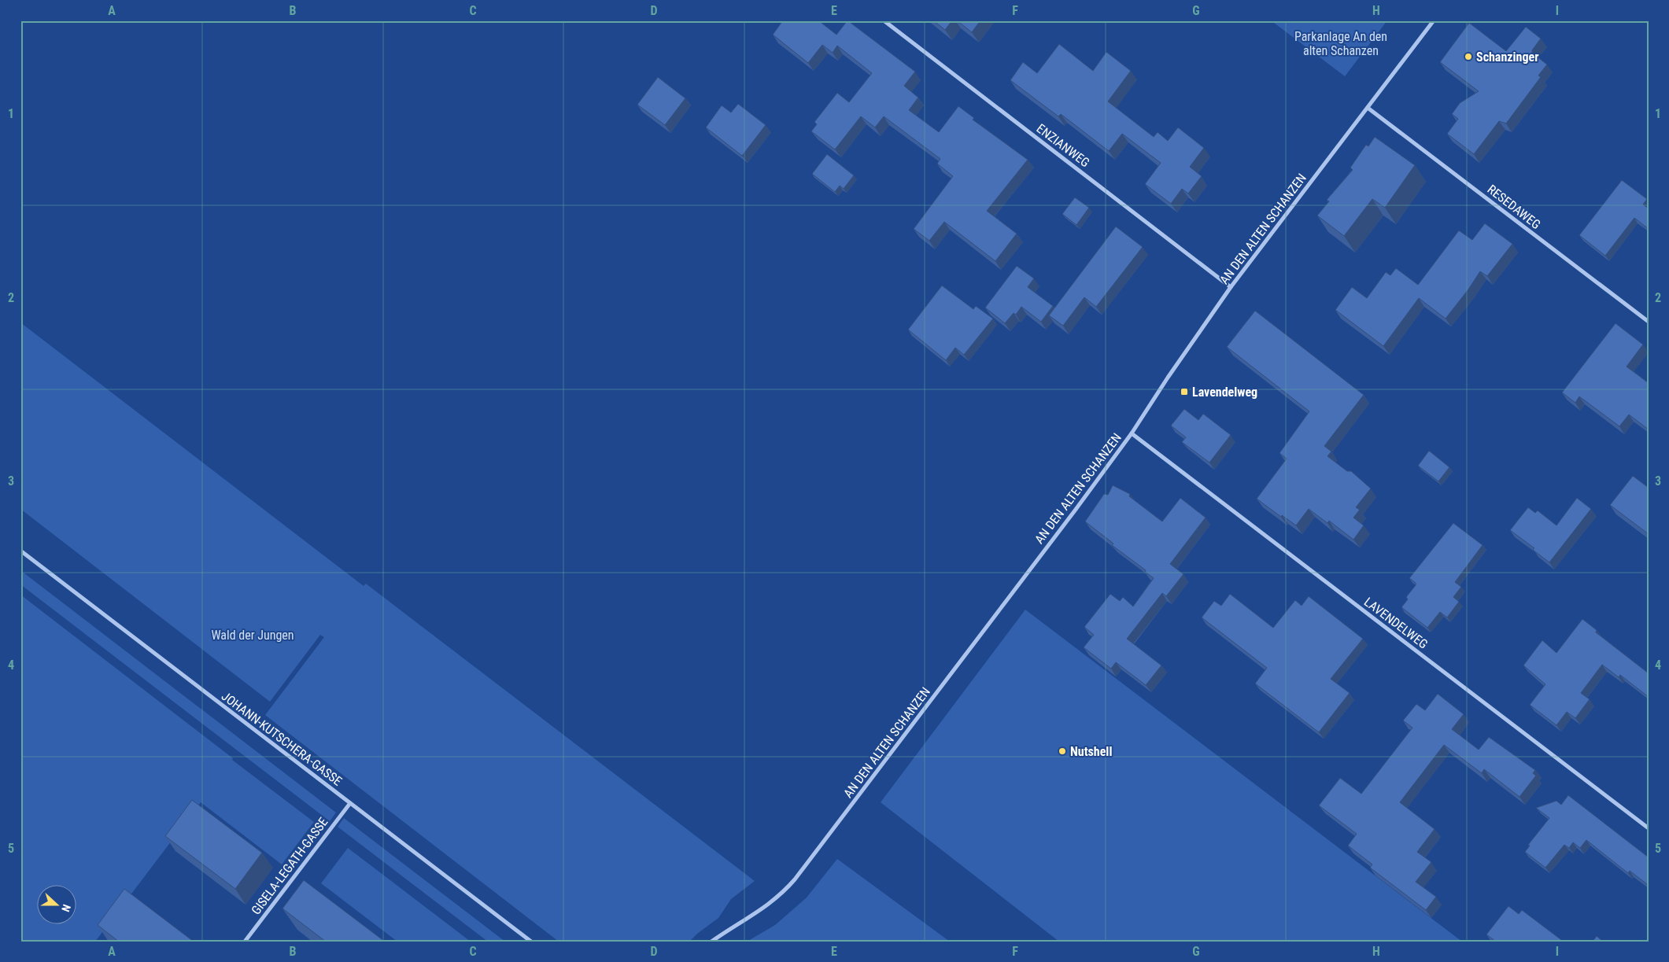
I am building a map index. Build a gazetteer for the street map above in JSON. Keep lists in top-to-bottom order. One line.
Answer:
{"streets":{"street":["ENZIANWEG","RESEDAWEG","AN DEN ALTEN SCHANZEN","LAVENDELWEG","JOHANN-KUTSCHERA-GASSE","GISELA-LEGATH-GASSE"]},"crossings":[["ENZIANWEG","AN DEN ALTEN SCHANZEN"],["RESEDAWEG","AN DEN ALTEN SCHANZEN"],["AN DEN ALTEN SCHANZEN","LAVENDELWEG"],["JOHANN-KUTSCHERA-GASSE","GISELA-LEGATH-GASSE"]],"parks":["Parkanlage An den alten Schanzen","Wald der Jungen"],"places":{"other":["Schanzinger","Nutshell"],"transit":["Lavendelweg"]},"north":"right","grid":{"columns":["A","B","C","D","E","F","G","H","I"],"rows":["1","2","3","4","5"]}}
